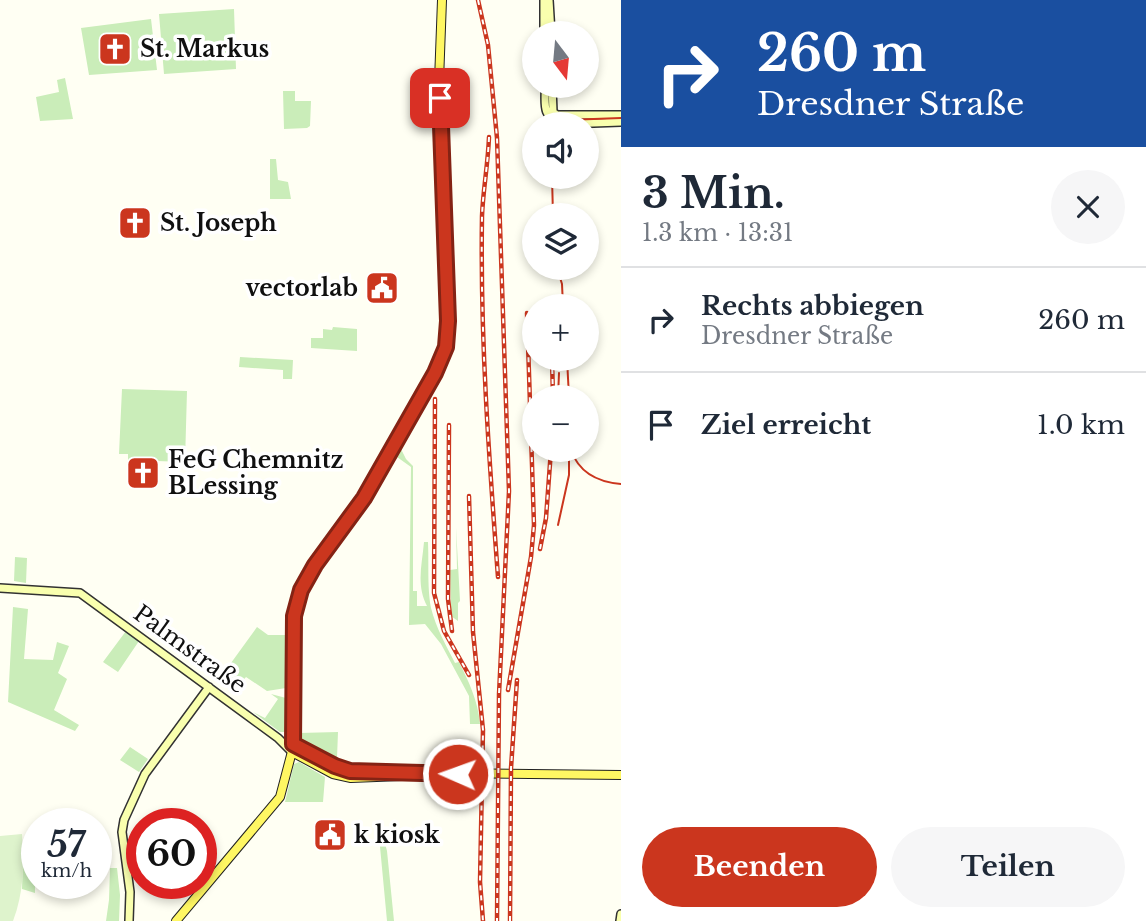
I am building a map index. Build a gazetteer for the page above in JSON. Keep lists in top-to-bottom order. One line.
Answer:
{"streets":{"main road":["Palmstraße"]},"places":{"church":["St. Markus","St. Joseph","FeG Chemnitz BLessing"],"public building":["vectorlab","k kiosk"]},"north":"bottom","page":{"turn":["260 m","Dresdner Straße"],"map_buttons":["+","−"],"heading":["3 Min.","1.3 km · 13:31"],"list":[{"name":"Rechts abbiegen","note":"Dresdner Straße","value":"260 m"},{"name":"Ziel erreicht","value":"1.0 km"}],"speed":"57 km/h","limit":"60","buttons":["Beenden","Teilen"]}}
